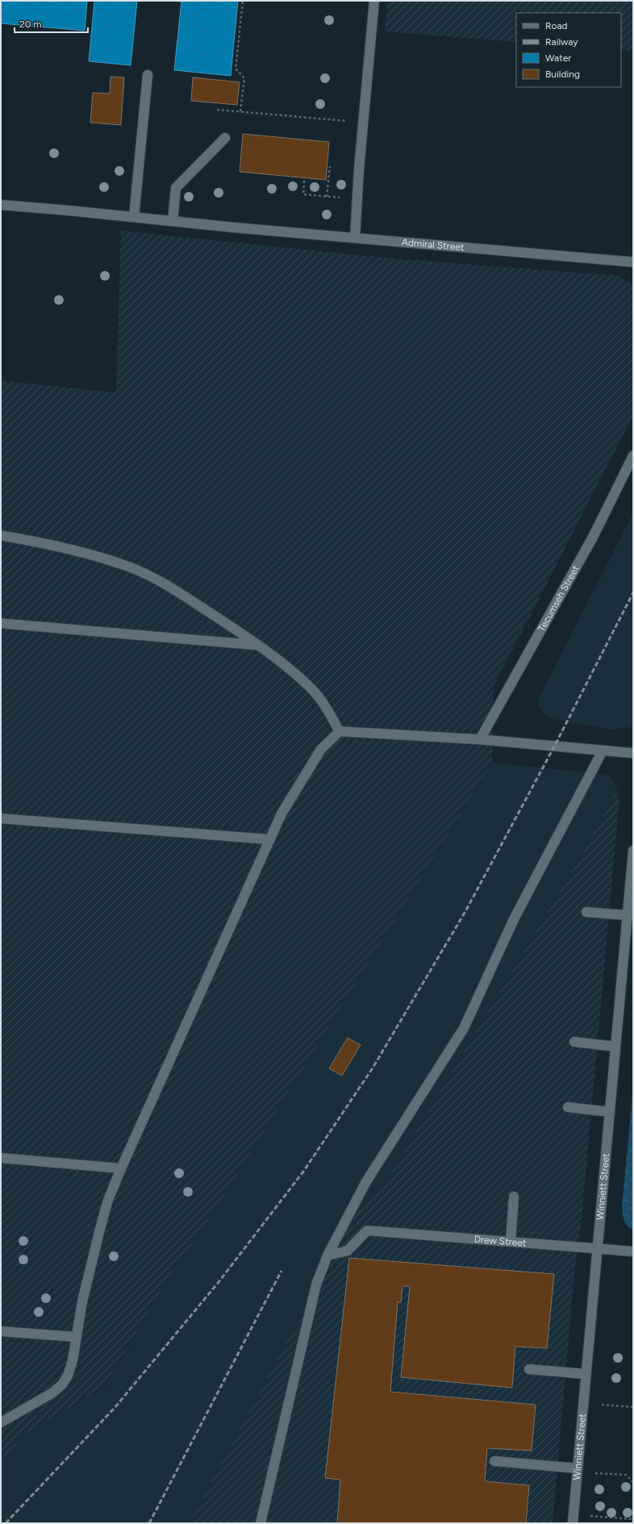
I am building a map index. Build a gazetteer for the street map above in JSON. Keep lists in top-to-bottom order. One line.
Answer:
{"streets":{"street":["Admiral Street","Tecumseh Street","Winniett Street","Drew Street"]},"crossings":[["Winniett Street","Drew Street"]],"legend":["Road","Railway","Water","Building"],"scale_bar":"20 m"}
